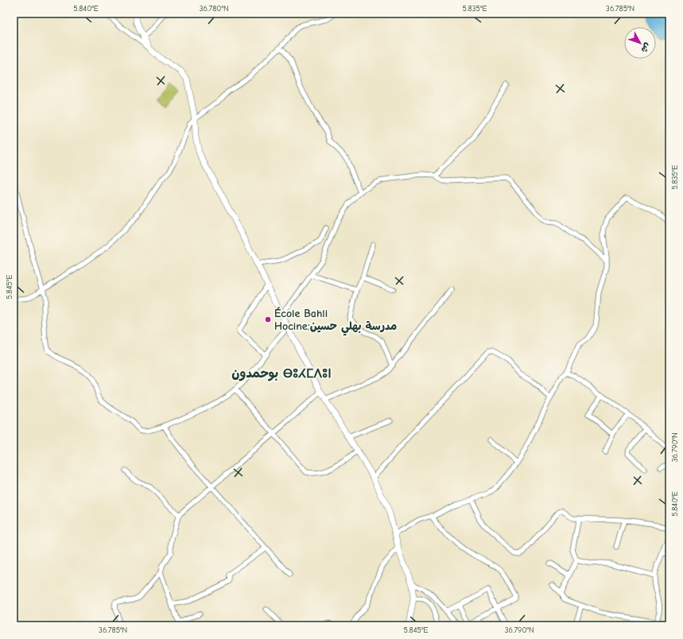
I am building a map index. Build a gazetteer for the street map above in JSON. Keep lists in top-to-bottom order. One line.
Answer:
{"districts":["بوحمدون ⴱⵓⵃⵎⴷⵓⵏ"],"places":["École Bahli Hocine;مدرسة بهلي حسين"],"north":"bottom right","coordinates":["5.840°E","36.780°N","5.835°E","36.785°N","5.845°E","36.790°N"]}
